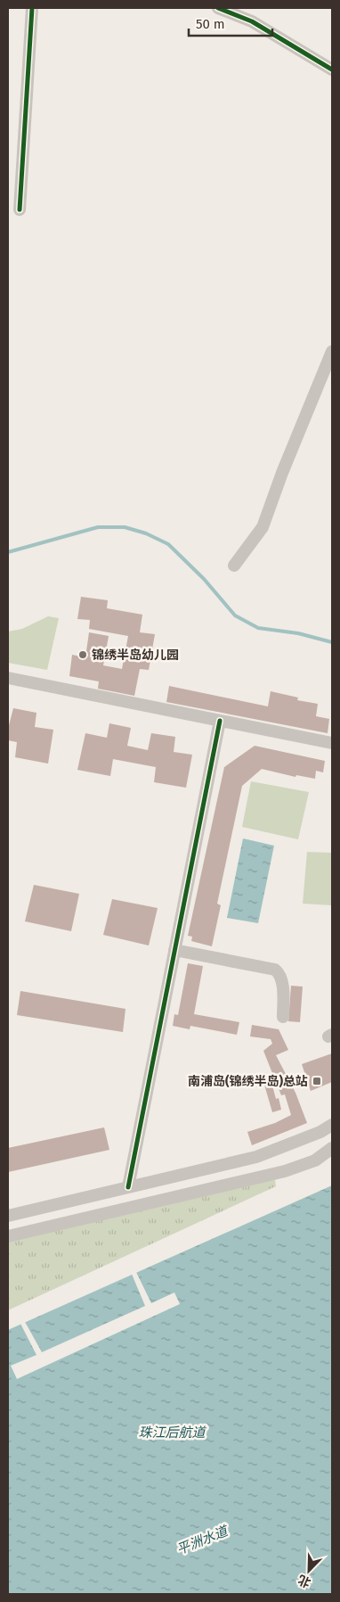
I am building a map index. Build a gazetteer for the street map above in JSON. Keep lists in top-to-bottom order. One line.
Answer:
{"water":["珠江后航道","平洲水道"],"places":{"other":["锦绣半岛幼儿园"],"transit":["南浦岛(锦绣半岛)总站"]},"scale_bar":"50 m","north":"bottom left"}
